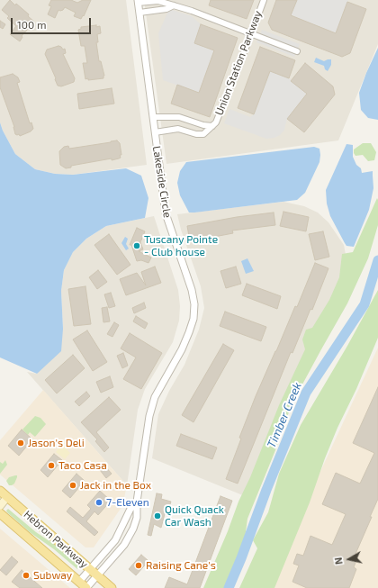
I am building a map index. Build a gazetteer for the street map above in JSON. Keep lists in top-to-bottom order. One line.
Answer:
{"streets":{"main road":["Hebron Parkway"],"street":["Union Station Parkway","Lakeside Circle"]},"crossings":[["Union Station Parkway","Lakeside Circle"],["Lakeside Circle","Hebron Parkway"]],"water":["Timber Creek"],"places":["Tuscany Pointe - Club house","Jason's Deli","Taco Casa","Jack in the Box","7-Eleven","Quick Quack Car Wash","Raising Cane's","Subway"],"scale_bar":"100 m","north":"left"}
